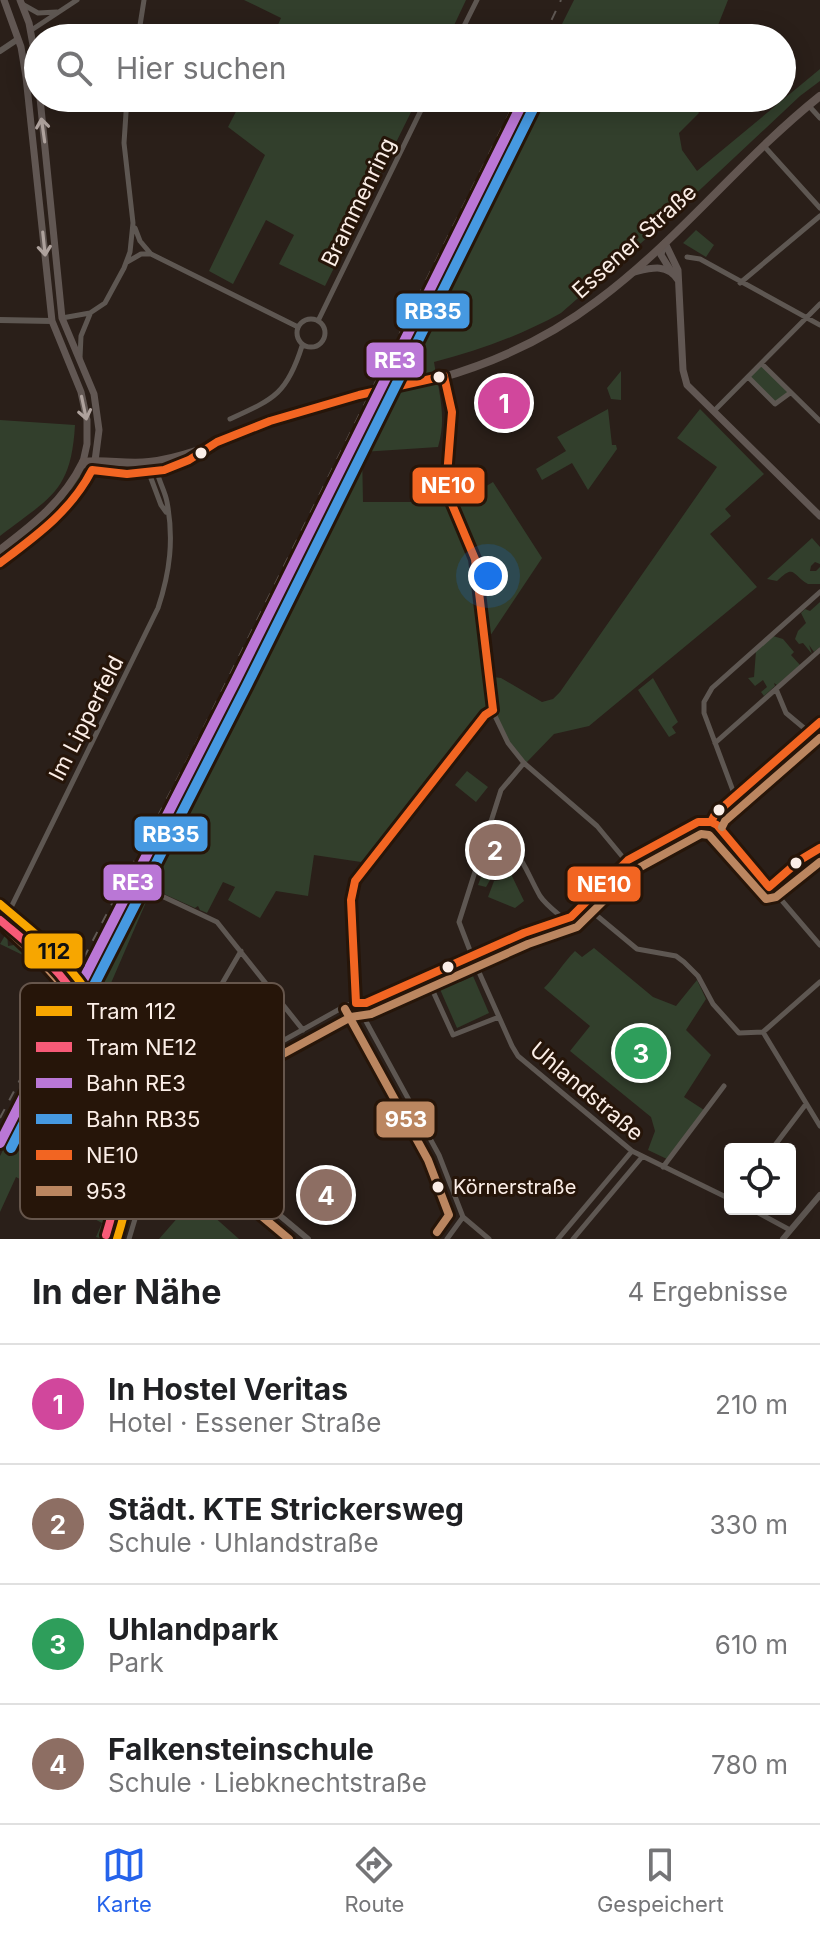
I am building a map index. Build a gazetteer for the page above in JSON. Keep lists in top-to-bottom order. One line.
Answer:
{"streets":{"main road":["Essener Straße"],"street":["Brammenring","Im Lipperfeld","Uhlandstraße"]},"crossings":[["Essener Straße","Im Lipperfeld"]],"places":["Körnerstraße"],"lines":["rail line RE3","rail line RB35","transit line NE10","transit line 953","tram line 112","tram line NE12"],"legend":["Tram 112","Tram NE12","Bahn RE3","Bahn RB35","NE10","953"],"page":{"search":"Hier suchen","pins":["1","2","3","4"],"heading":["In der Nähe","4 Ergebnisse"],"list":[{"mark":"1","name":"In Hostel Veritas","note":"Hotel · Essener Straße","value":"210 m"},{"mark":"2","name":"Städt. KTE Strickersweg","note":"Schule · Uhlandstraße","value":"330 m"},{"mark":"3","name":"Uhlandpark","note":"Park","value":"610 m"},{"mark":"4","name":"Falkensteinschule","note":"Schule · Liebknechtstraße","value":"780 m"}],"nav":["Karte","Route","Gespeichert"]}}
